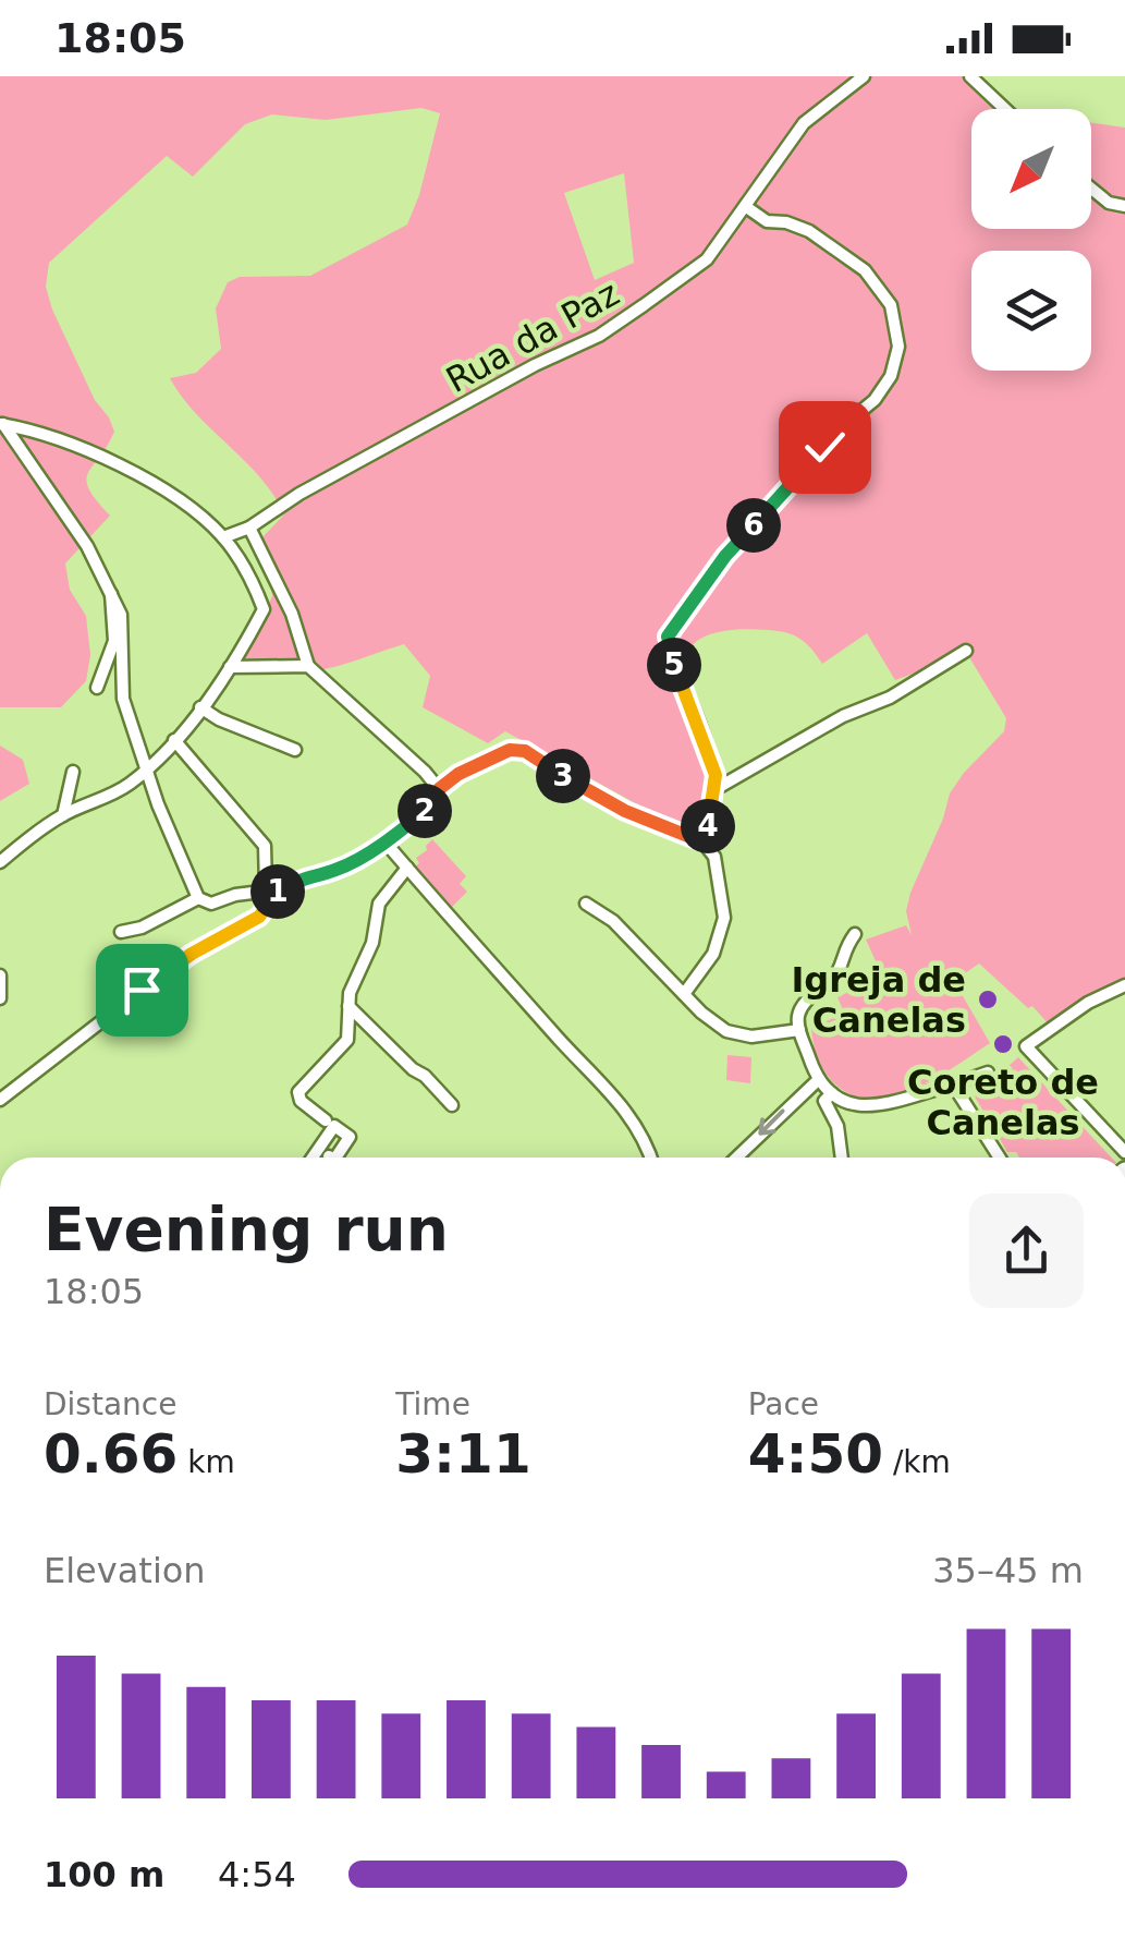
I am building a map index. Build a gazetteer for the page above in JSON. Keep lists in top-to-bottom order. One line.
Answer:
{"streets":{"street":["Rua da Paz"]},"places":["Igreja de Canelas","Coreto de Canelas"],"north":"bottom left","page":{"status":"18:05","pins":["6","5","3","2","4","1"],"heading":["Evening run","18:05"],"stats":[["Distance","0.66 km"],["Time","3:11"],["Pace","4:50 /km"]],"chart":["Elevation","35–45 m"],"list":[{"name":"100 m","note":"4:54"}]}}
